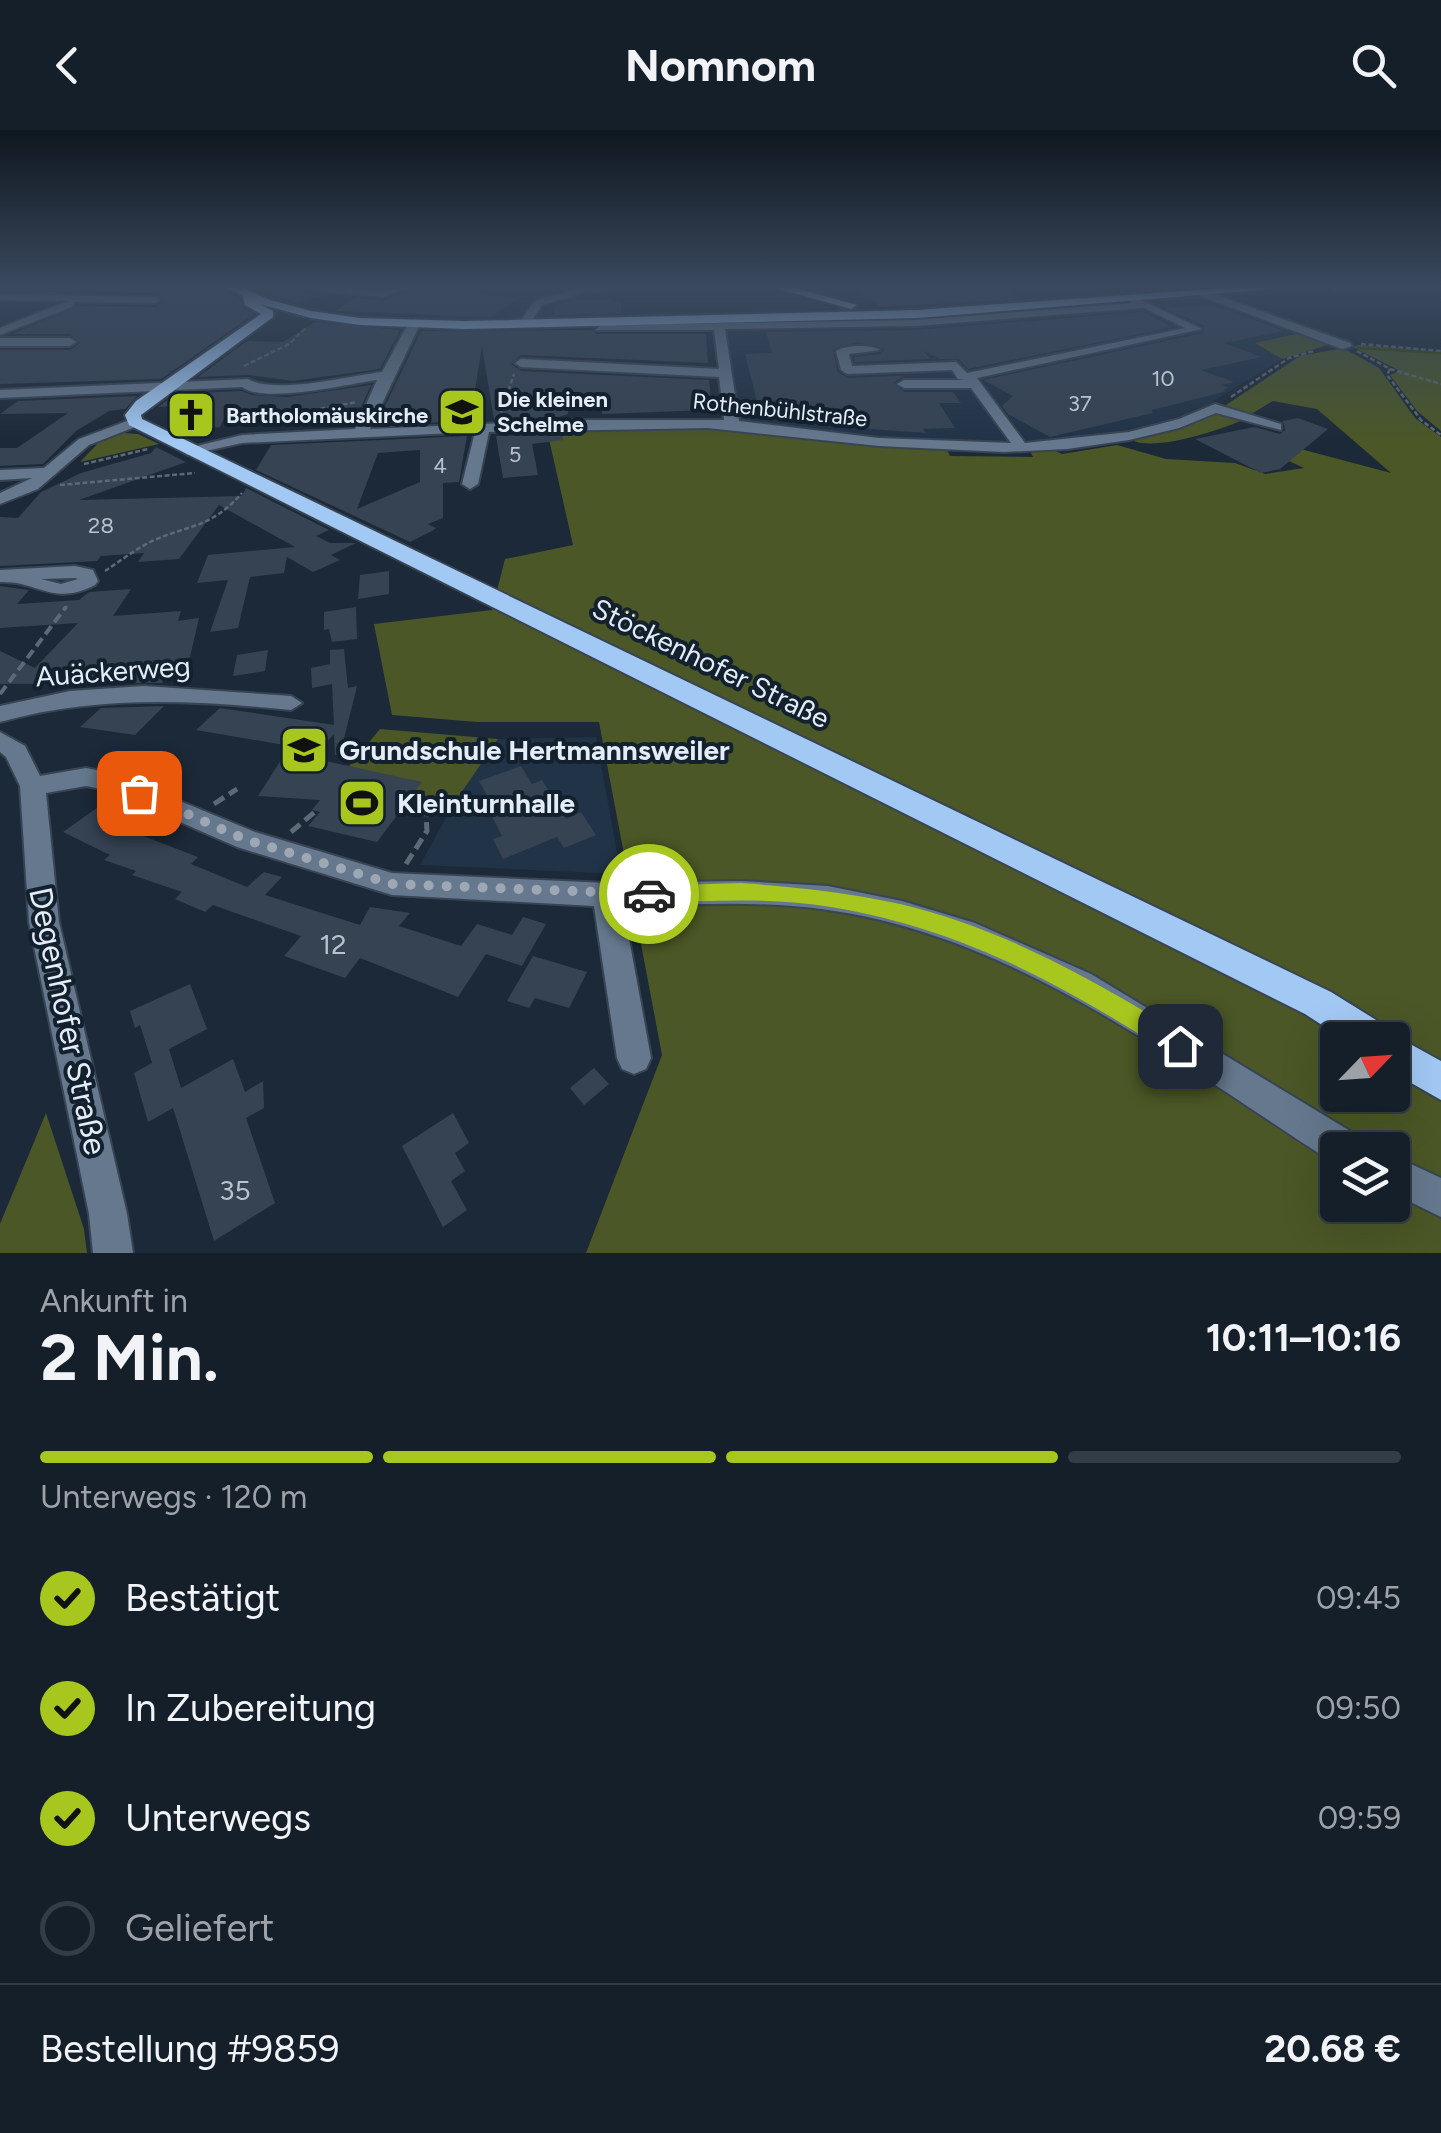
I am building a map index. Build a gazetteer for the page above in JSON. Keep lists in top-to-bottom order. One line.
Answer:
{"streets":{"main road":["Stöckenhofer Straße"],"street":["Rothenbühlstraße","Auäckerweg","Degenhofer Straße"]},"crossings":[["Rothenbühlstraße","Stöckenhofer Straße"]],"places":{"school or university":["Die kleinen Schelme","Grundschule Hertmannsweiler"],"church":["Bartholomäuskirche"],"sports":["Kleinturnhalle"]},"house_numbers":["10","37","5","4","28","12","35"],"north":"top right","page":{"header":"Nomnom","heading":["2 Min.","Ankunft in","10:11–10:16"],"panel":["Bestellung #9859","20.68 €"],"bar":"Unterwegs · 120 m","list":[["Bestätigt","09:45"],["In Zubereitung","09:50"],["Unterwegs","09:59"],"Geliefert"]}}
